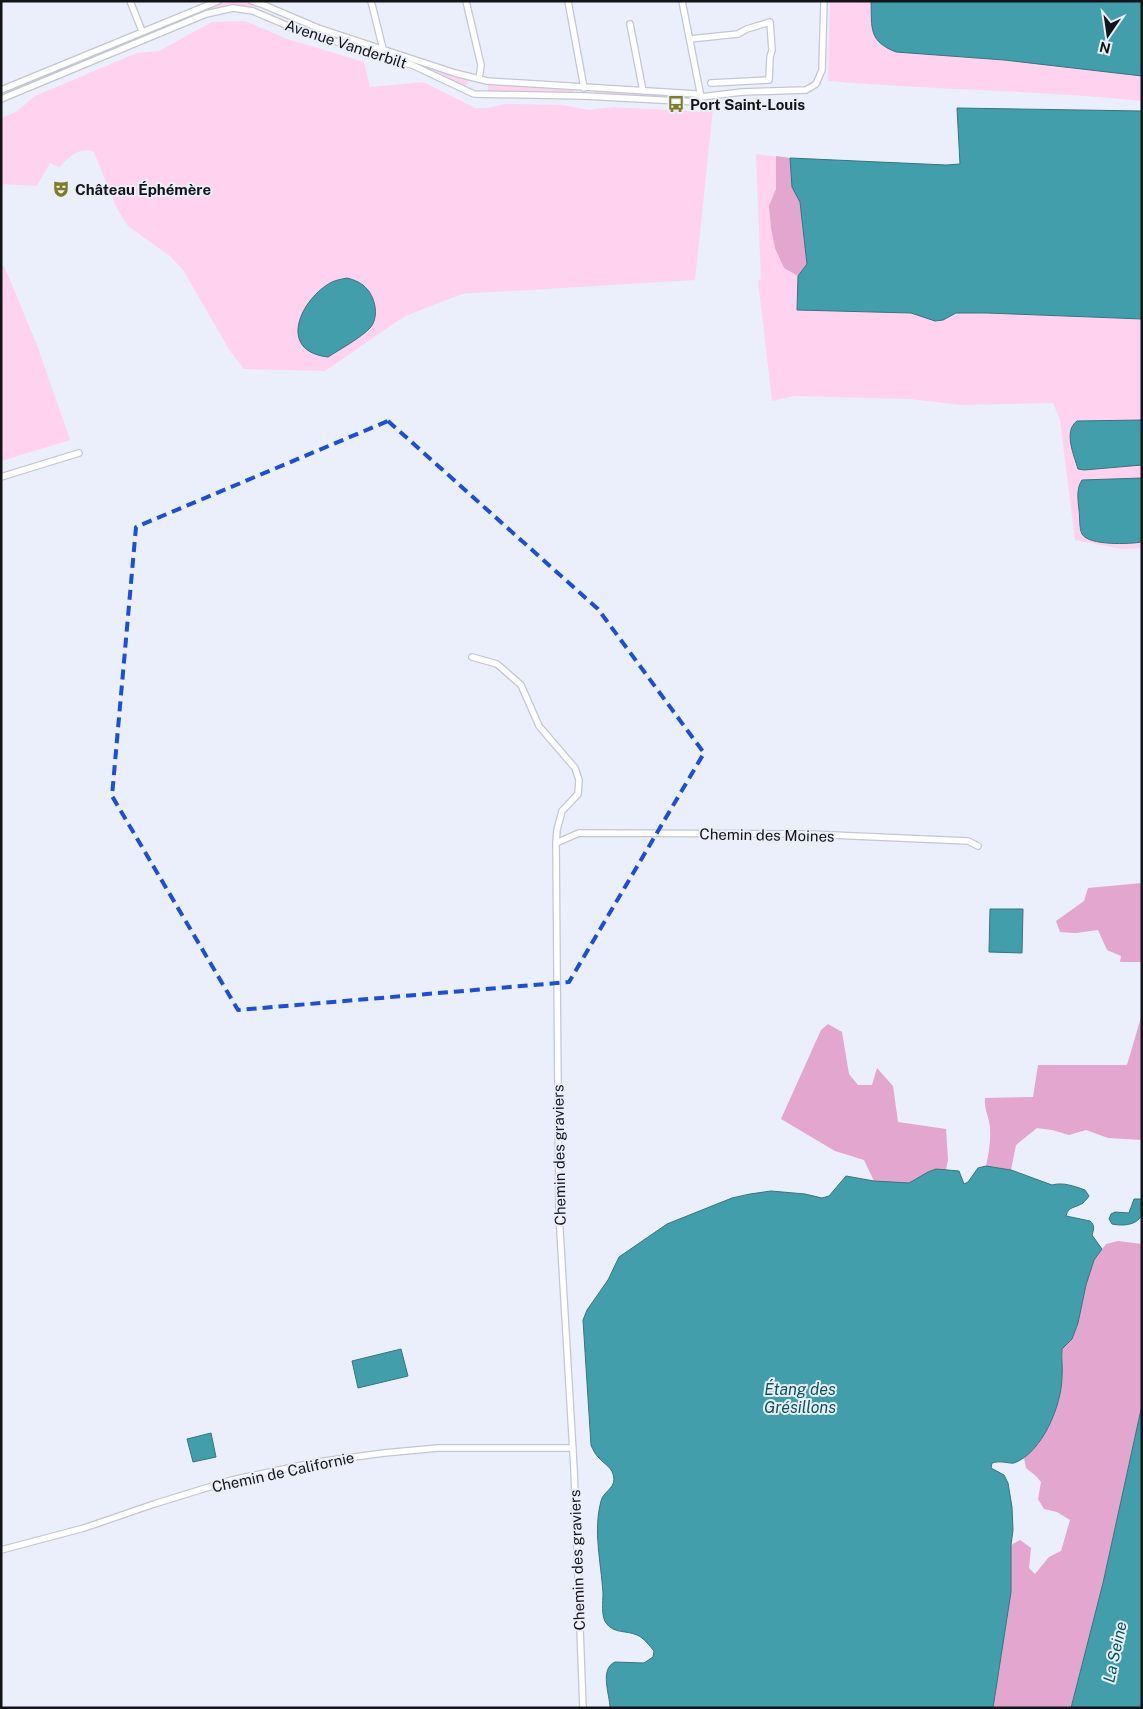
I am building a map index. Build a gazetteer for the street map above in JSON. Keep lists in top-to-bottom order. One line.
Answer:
{"streets":{"street":["Avenue Vanderbilt","Chemin des Moines","Chemin des graviers","Chemin de Californie"]},"crossings":[["Chemin des Moines","Chemin des graviers"],["Chemin des graviers","Chemin de Californie"]],"water":["Étang des Grésillons","La Seine"],"places":{"bus stop":["Port Saint-Louis"],"theatre":["Château Éphémère"]},"north":"bottom"}
